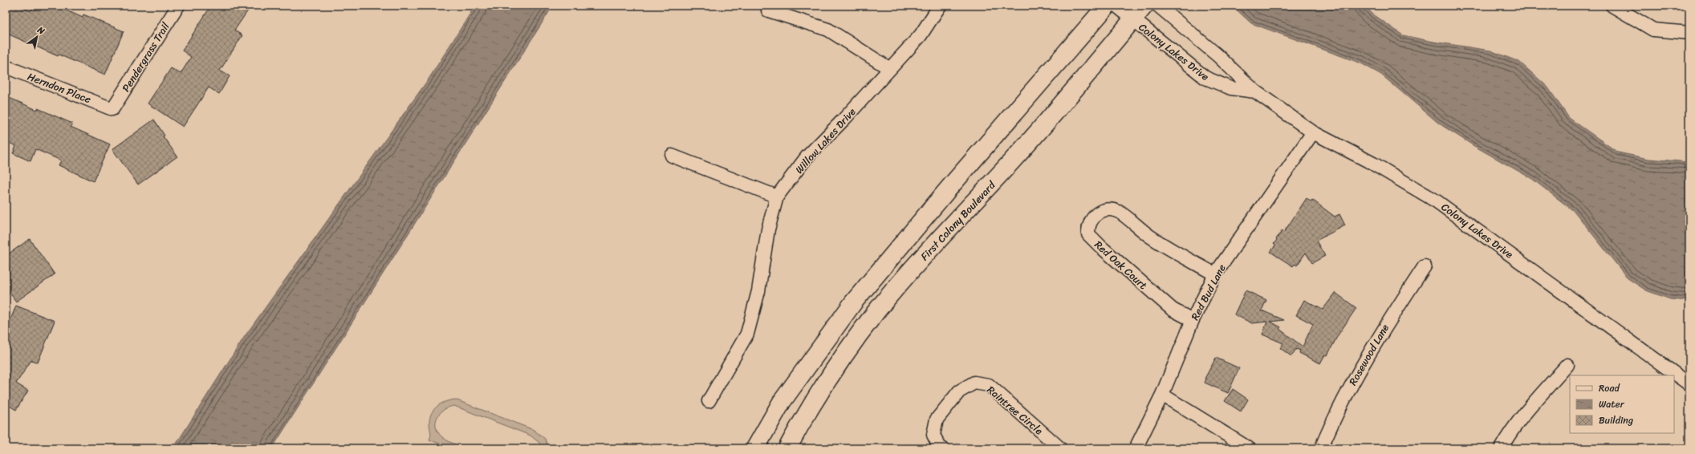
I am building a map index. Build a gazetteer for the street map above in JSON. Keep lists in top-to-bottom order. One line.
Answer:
{"streets":{"main road":["First Colony Boulevard"],"street":["Colony Lakes Drive","Pendergrass Trail","Herndon Place","Willow Lakes Drive","Red Oak Court","Red Bud Lane","Rosewood Lane","Raintree Circle"]},"crossings":[["Colony Lakes Drive","First Colony Boulevard"],["Colony Lakes Drive","Red Bud Lane"],["Pendergrass Trail","Herndon Place"],["Red Oak Court","Red Bud Lane"]],"legend":["Road","Water","Building"],"north":"top right"}
